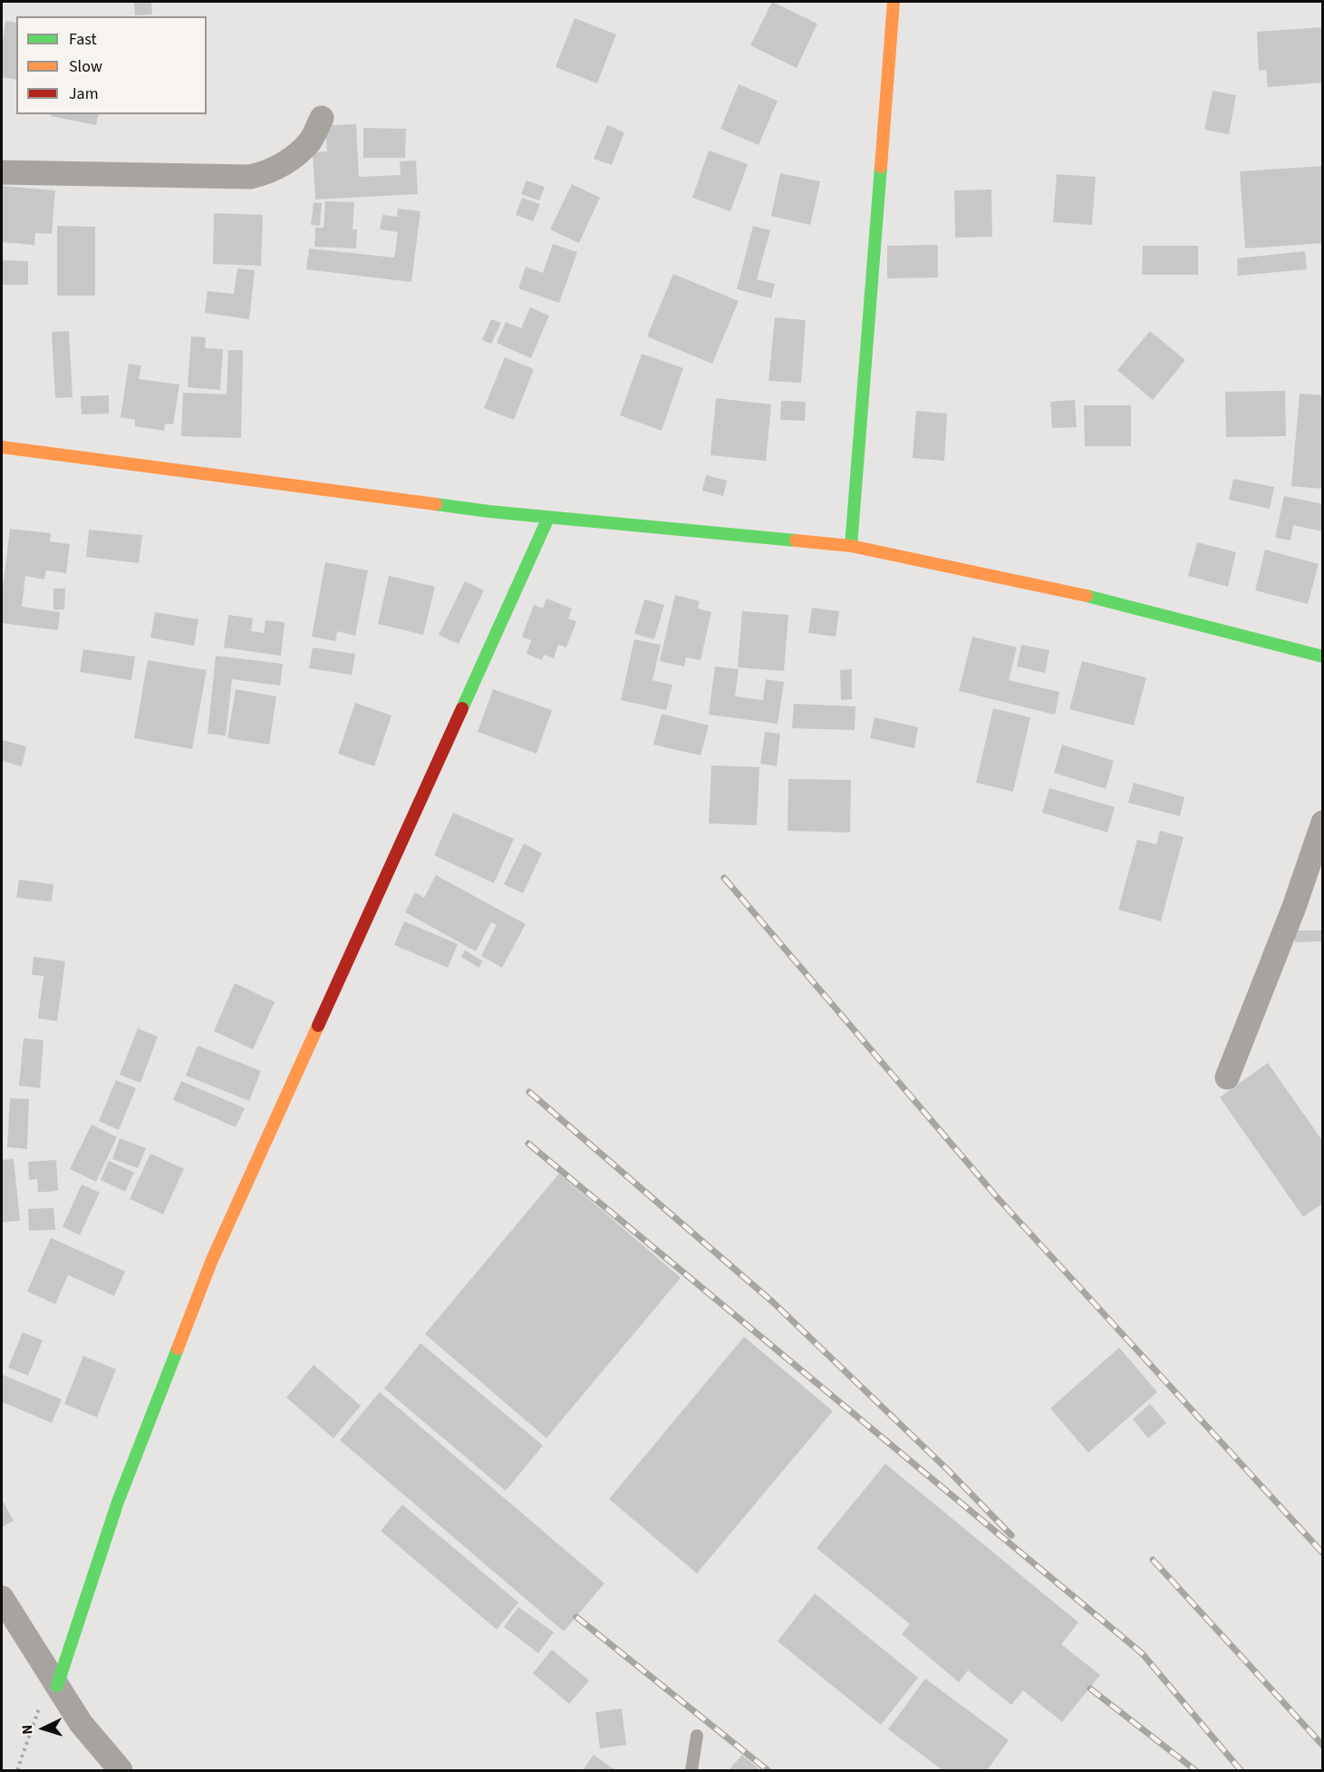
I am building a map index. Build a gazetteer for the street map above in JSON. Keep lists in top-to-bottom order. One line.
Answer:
{"legend":["Fast","Slow","Jam"],"north":"left"}
